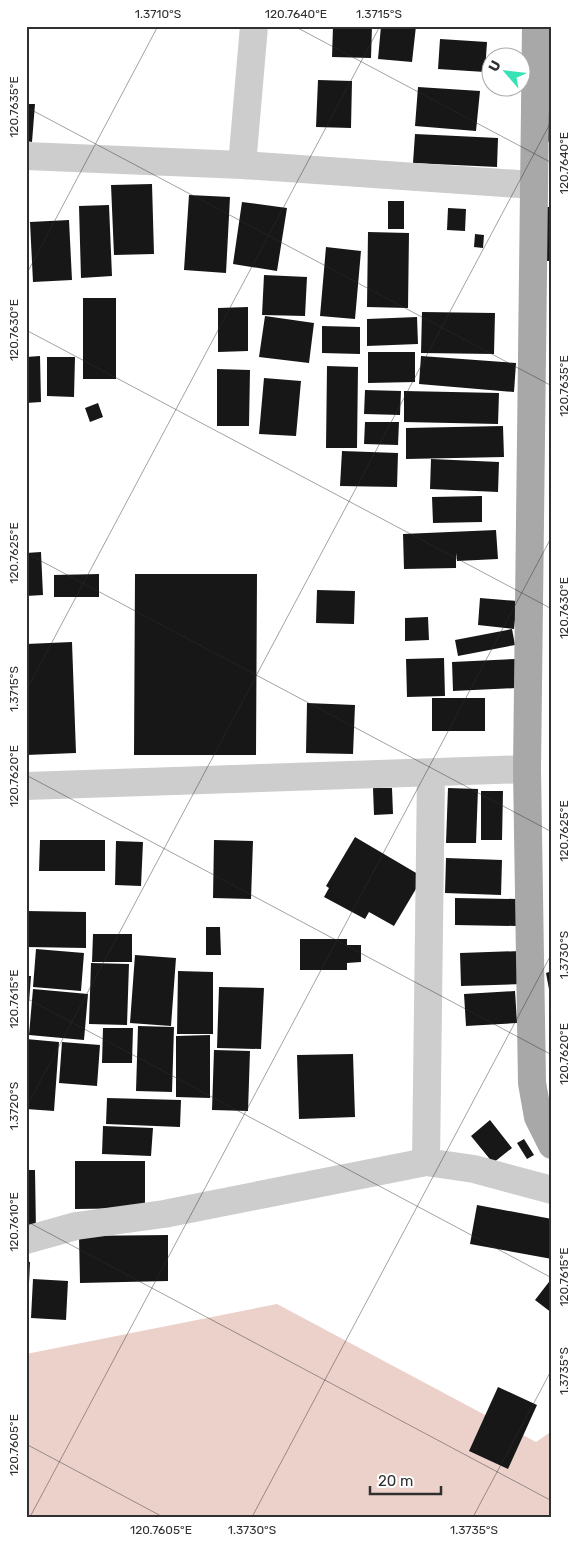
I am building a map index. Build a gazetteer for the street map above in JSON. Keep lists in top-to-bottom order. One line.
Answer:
{"scale_bar":"20 m","north":"top left","coordinates":["1.3710°S","120.7640°E","1.3715°S","120.7635°E","120.7630°E","120.7625°E","120.7620°E","1.3730°S","120.7615°E","1.3720°S","120.7610°E","1.3735°S","120.7605°E"]}
